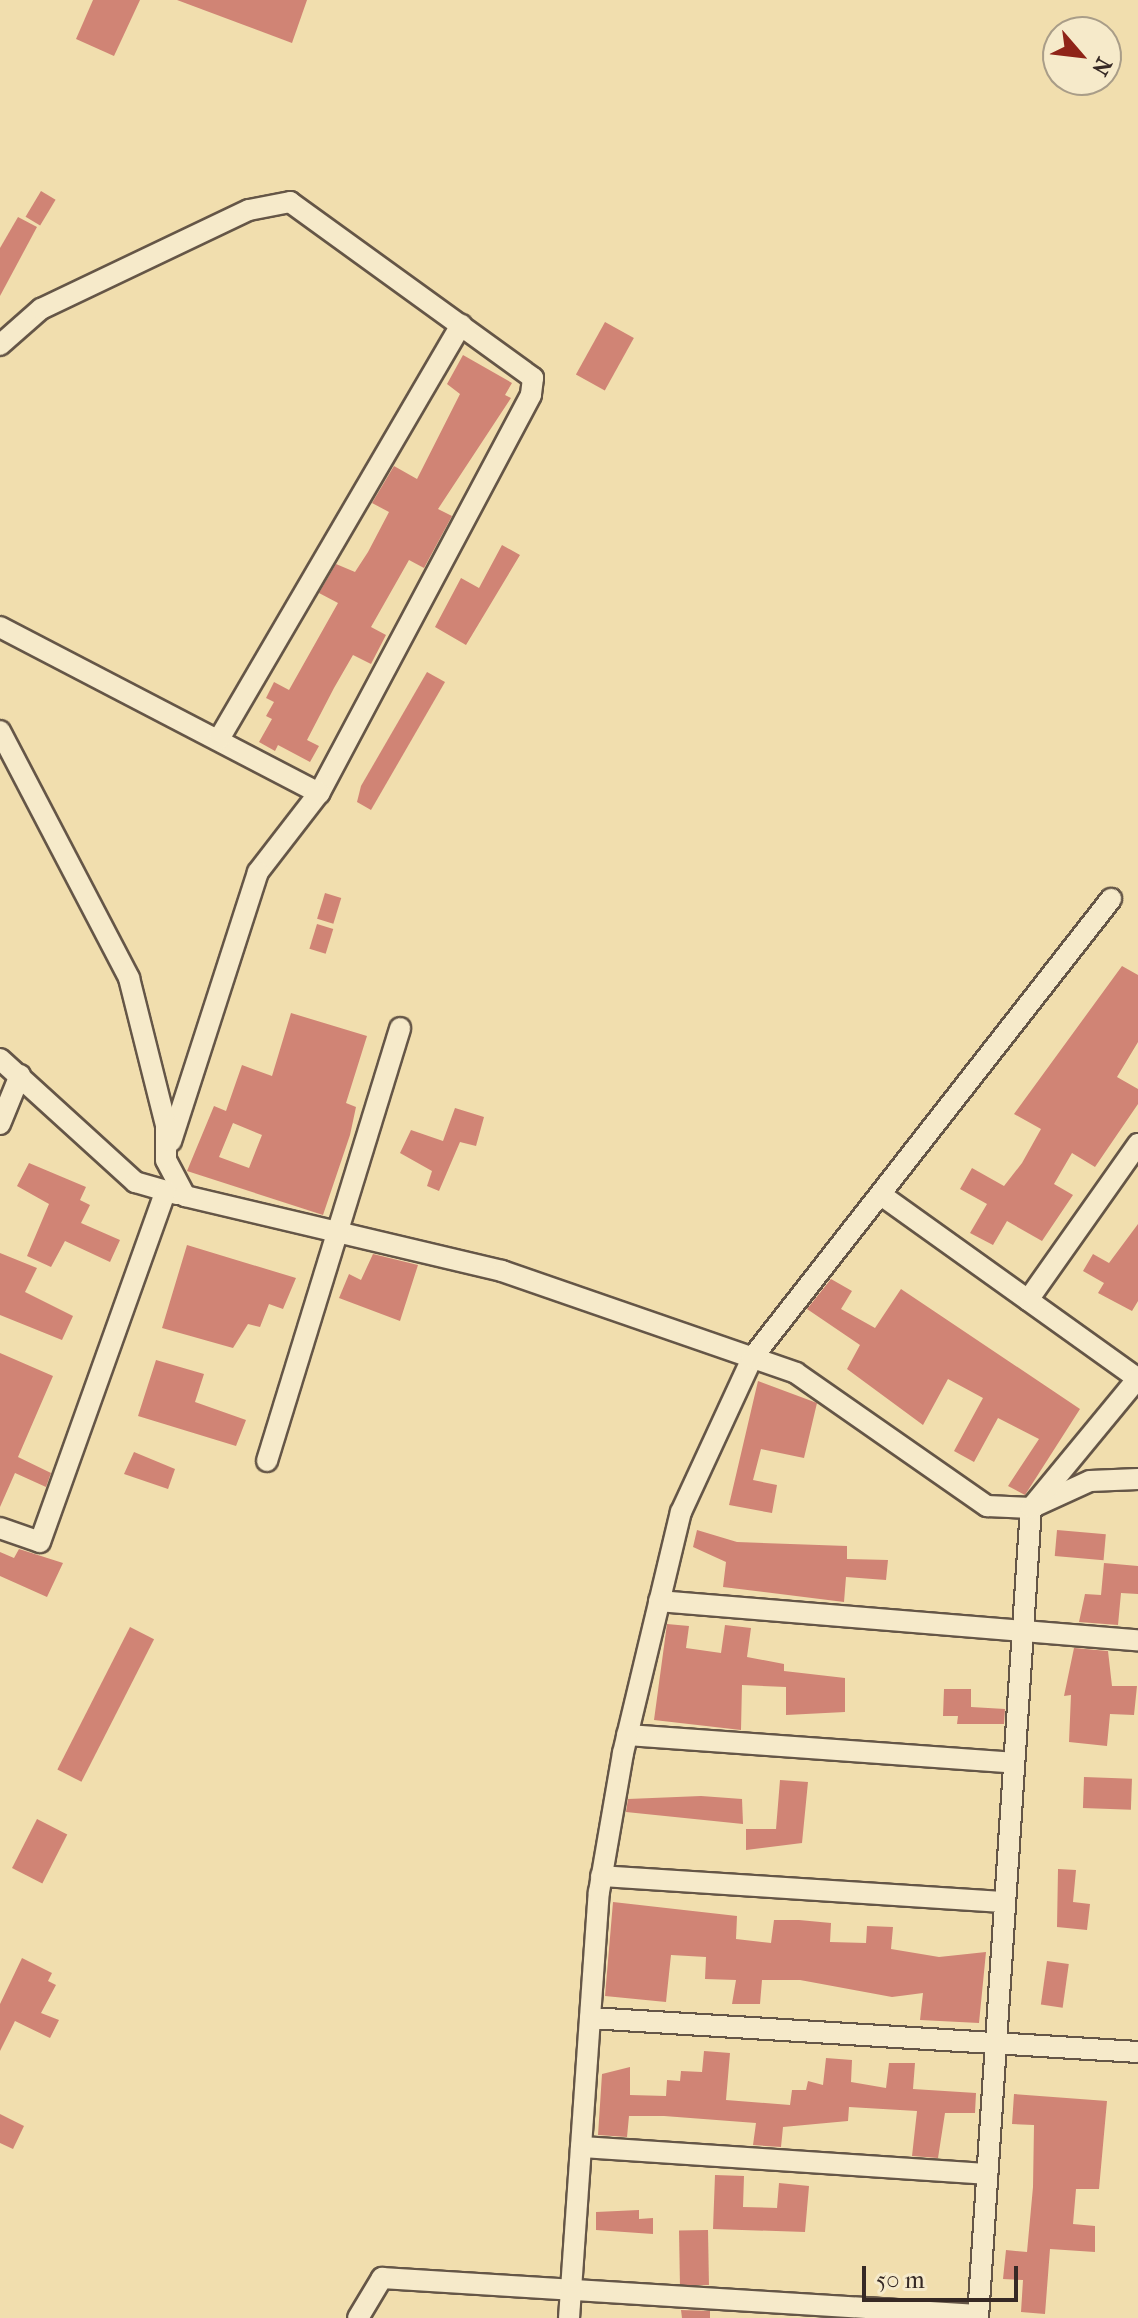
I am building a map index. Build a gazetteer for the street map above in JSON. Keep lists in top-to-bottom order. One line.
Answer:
{"scale_bar":"50 m","north":"bottom right"}
